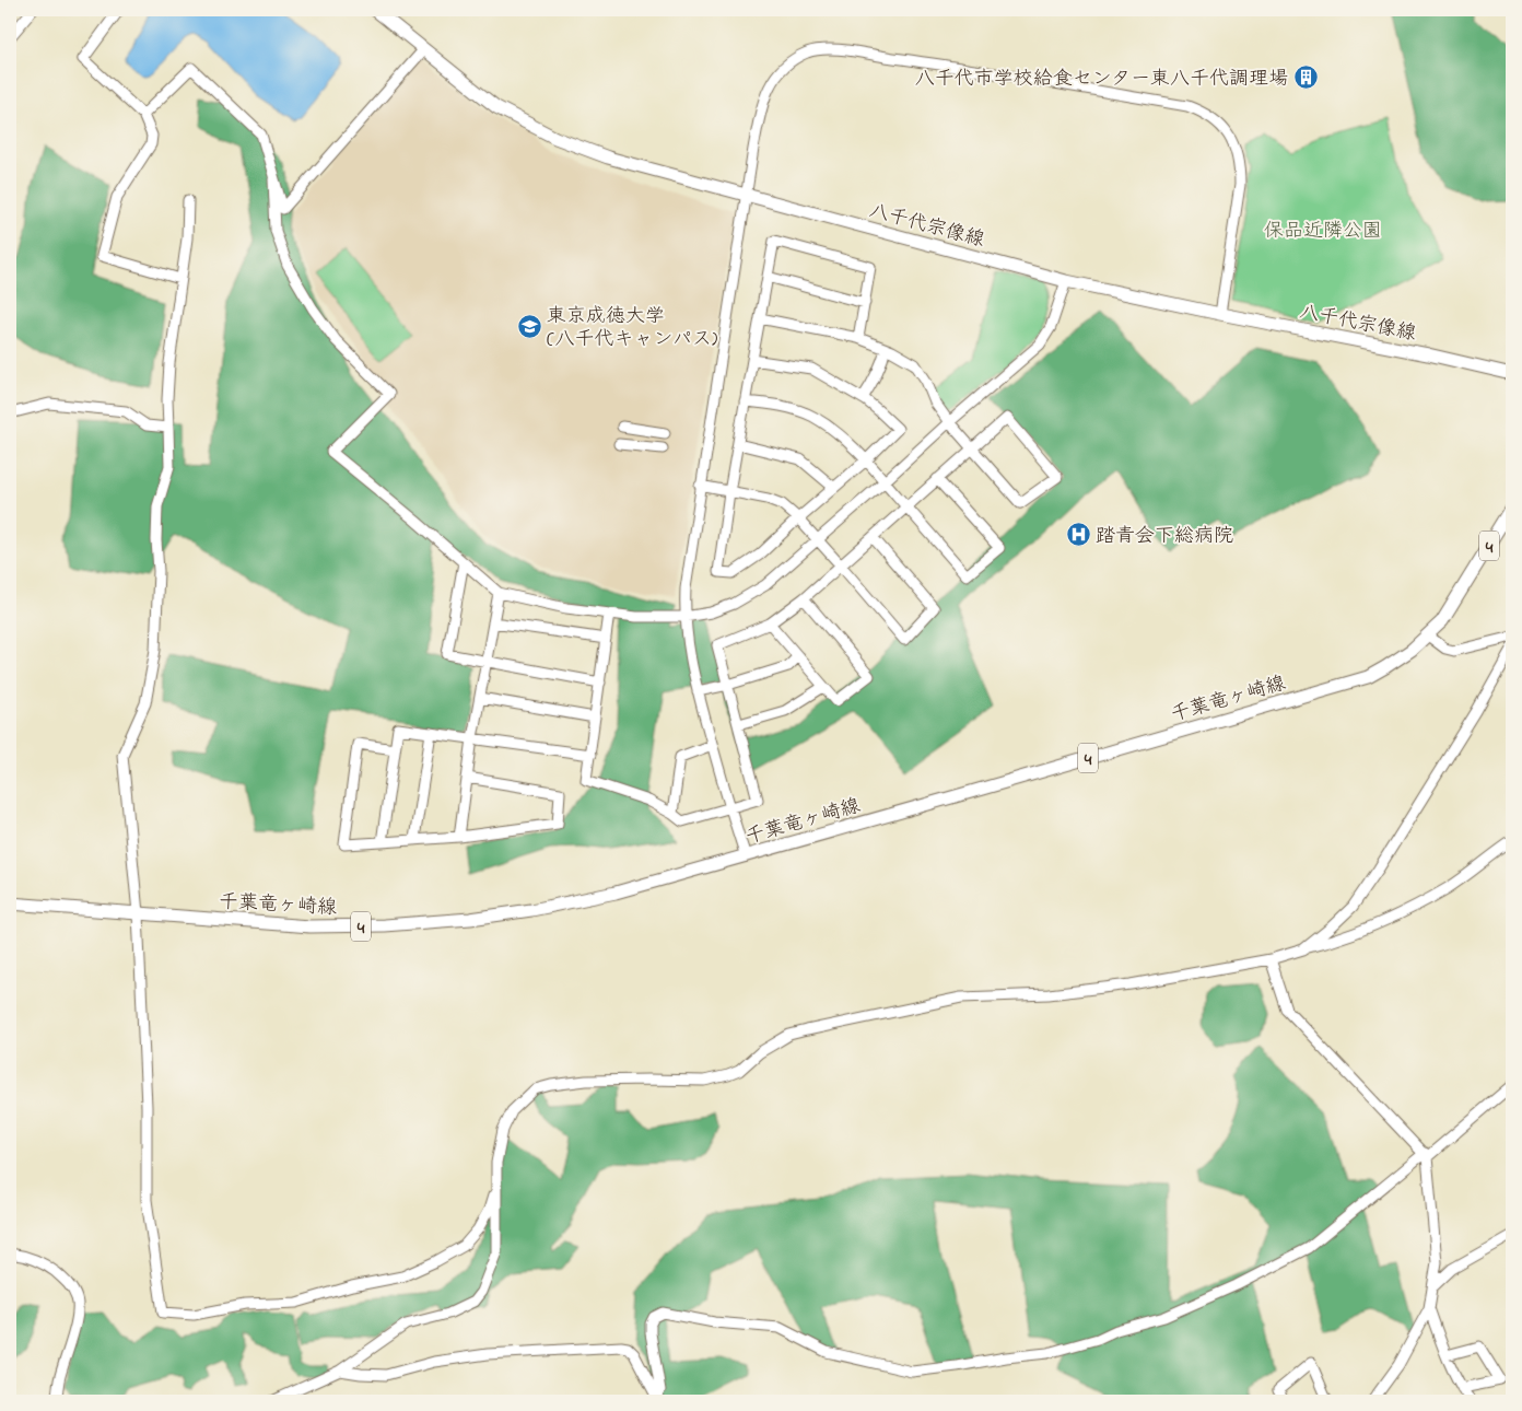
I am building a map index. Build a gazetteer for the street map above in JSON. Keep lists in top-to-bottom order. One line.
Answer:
{"streets":{"main road":["八千代宗像線","4","千葉竜ヶ崎線"]},"parks":["保品近隣公園"],"places":{"building":["八千代市学校給食センター東八千代調理場"],"school or university":["東京成徳大学 (八千代キャンパス)"],"hospital":["踏青会下総病院"]}}
